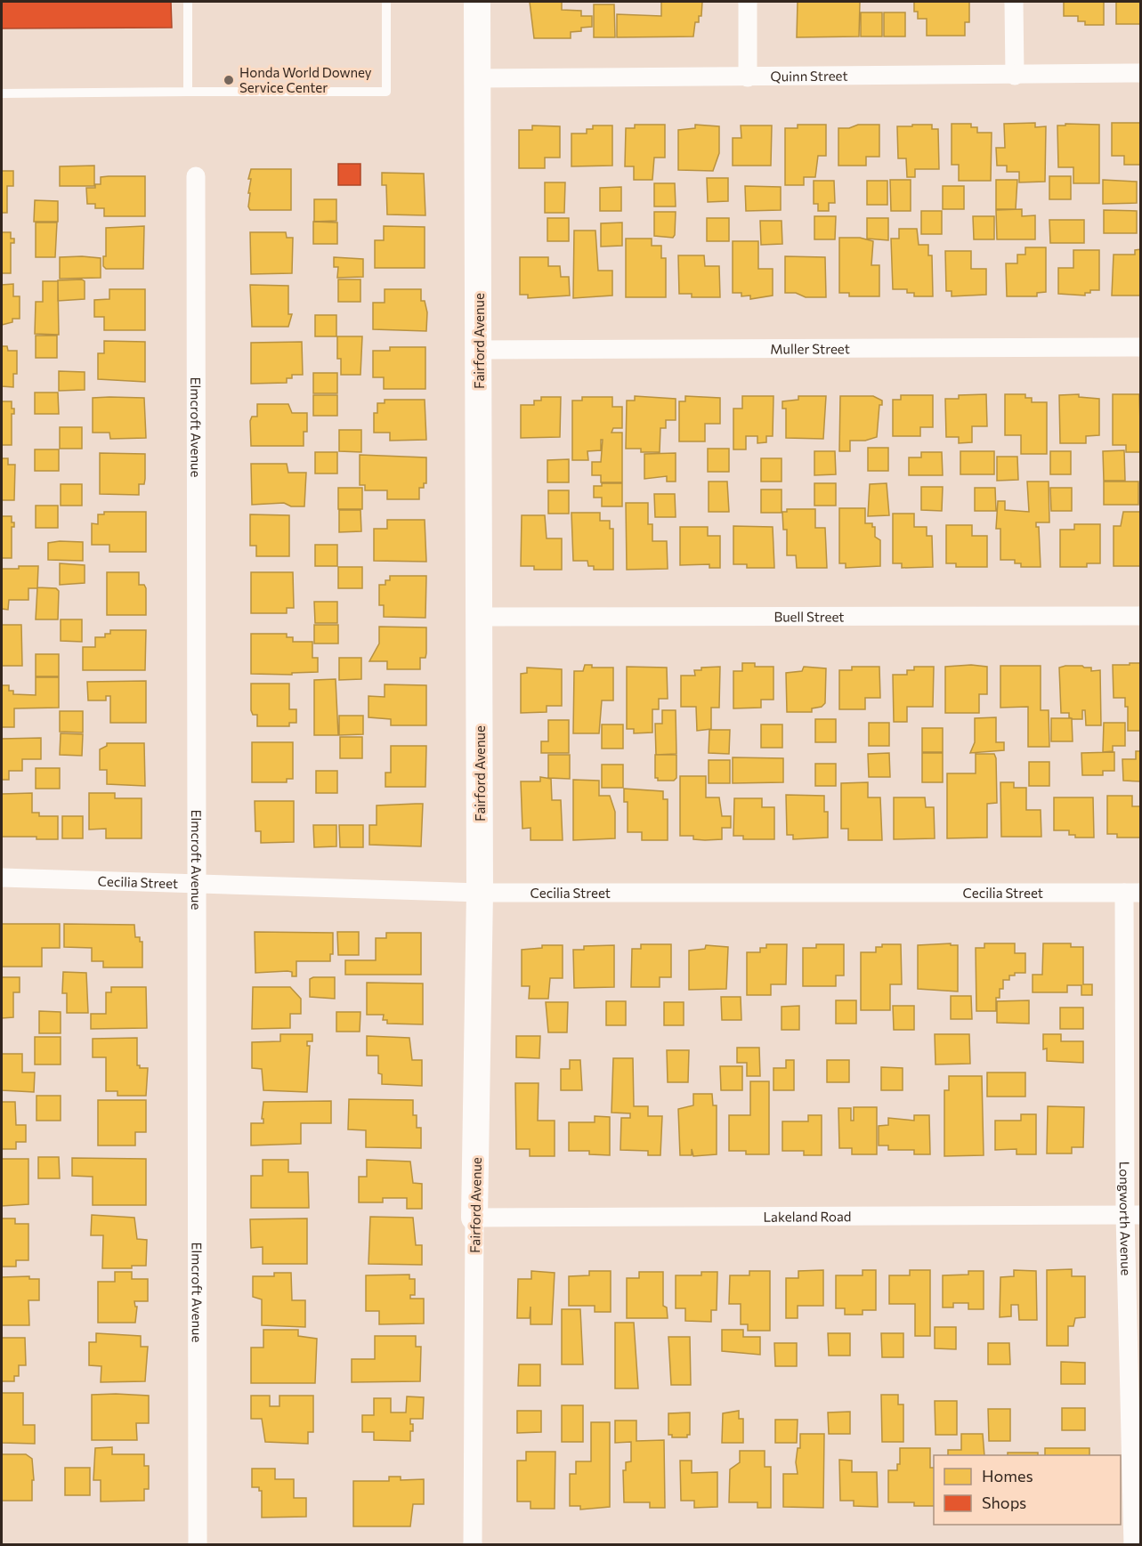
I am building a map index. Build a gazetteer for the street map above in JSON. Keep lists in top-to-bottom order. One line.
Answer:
{"streets":{"street":["Quinn Street","Fairford Avenue","Muller Street","Elmcroft Avenue","Buell Street","Cecilia Street","Lakeland Road","Longworth Avenue"]},"crossings":[["Quinn Street","Fairford Avenue"],["Fairford Avenue","Muller Street"],["Fairford Avenue","Buell Street"],["Fairford Avenue","Cecilia Street"],["Fairford Avenue","Lakeland Road"],["Elmcroft Avenue","Cecilia Street"],["Cecilia Street","Longworth Avenue"],["Lakeland Road","Longworth Avenue"]],"places":["Honda World Downey Service Center"],"legend":["Homes","Shops"]}
